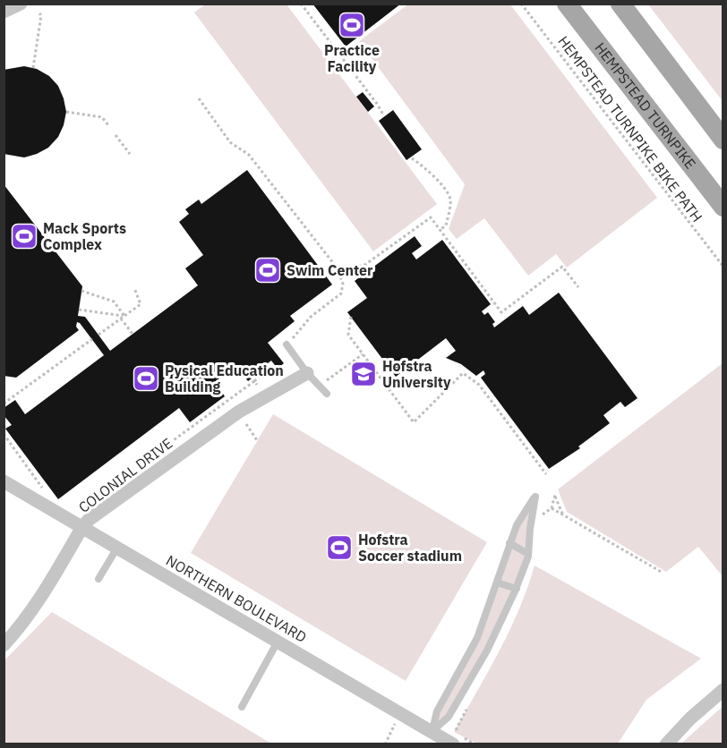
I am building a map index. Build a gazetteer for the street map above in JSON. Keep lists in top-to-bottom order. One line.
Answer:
{"streets":{"main road":["HEMPSTEAD TURNPIKE"],"street":["COLONIAL DRIVE","NORTHERN BOULEVARD"],"path":["HEMPSTEAD TURNPIKE BIKE PATH"]},"crossings":[["COLONIAL DRIVE","NORTHERN BOULEVARD"]],"places":{"sports":["Practice Facility","Mack Sports Complex","Swim Center","Pysical Education Building","Hofstra Soccer stadium"],"school or university":["Hofstra University"]}}
